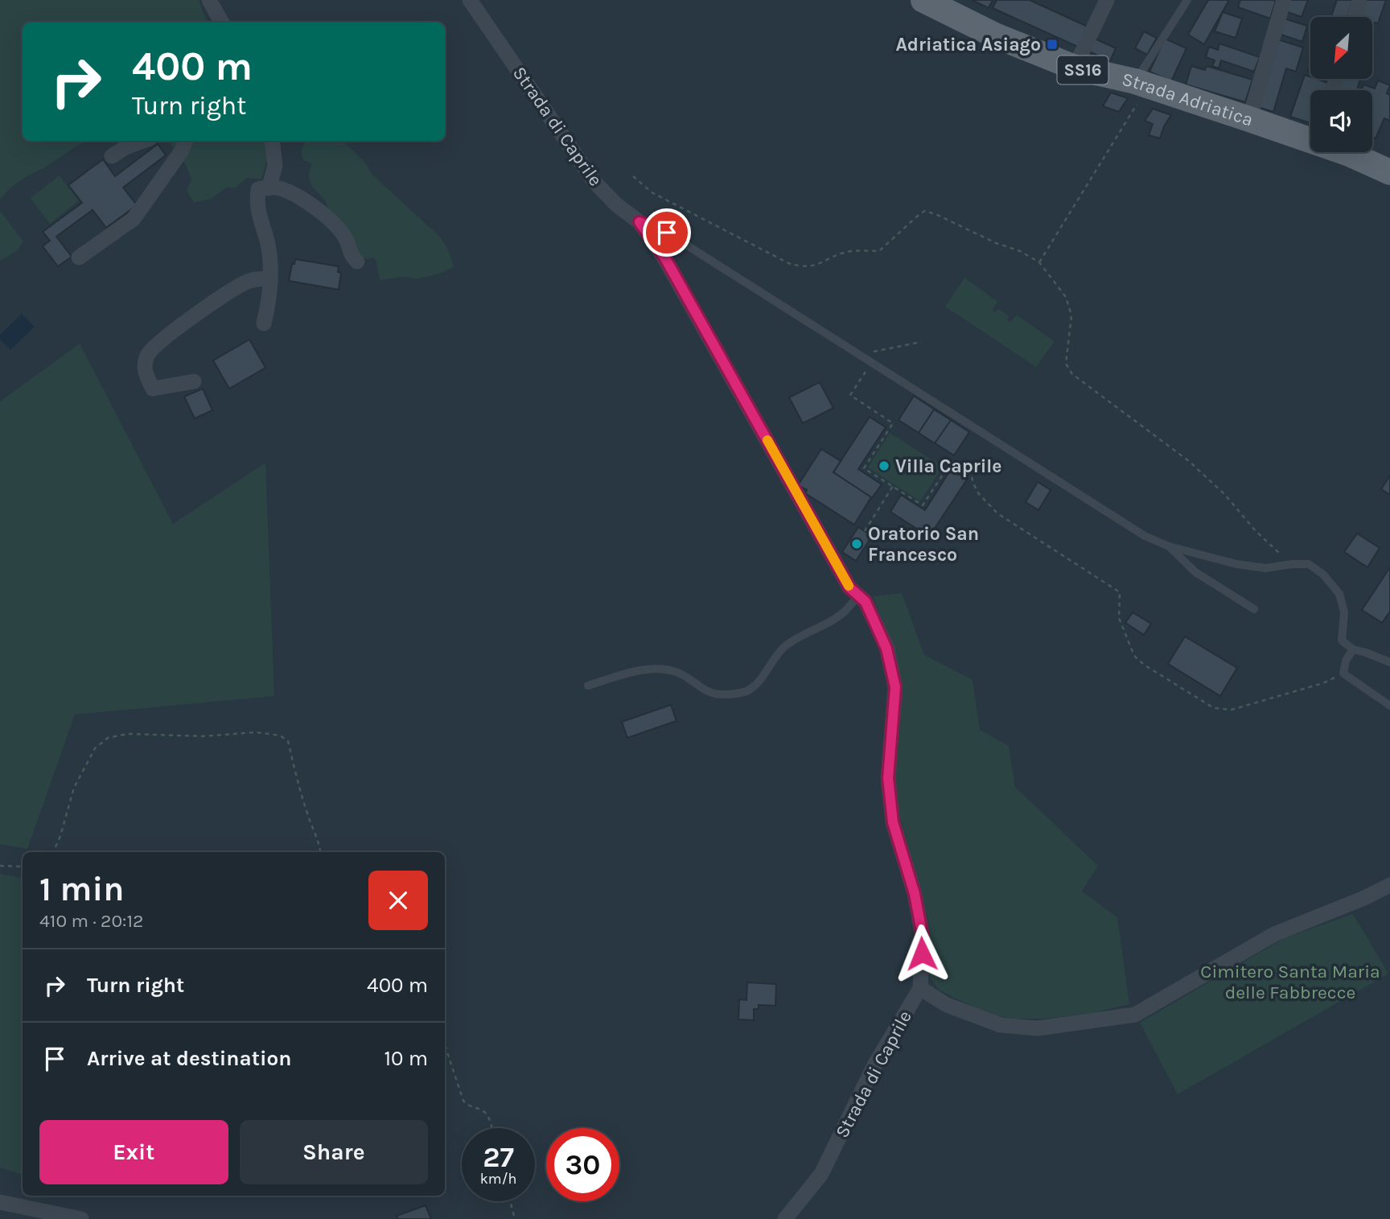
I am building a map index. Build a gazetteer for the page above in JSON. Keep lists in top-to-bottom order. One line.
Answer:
{"streets":{"main road":["SS16","Strada Adriatica"],"street":["Strada di Caprile"]},"parks":["Cimitero Santa Maria delle Fabbrecce"],"places":{"transit":["Adriatica Asiago"],"other":["Villa Caprile","Oratorio San Francesco"]},"north":"bottom left","page":{"turn":["400 m","Turn right"],"heading":["1 min","410 m · 20:12"],"list":[{"name":"Turn right","value":"400 m"},{"name":"Arrive at destination","value":"10 m"}],"buttons":["Exit","Share"],"speed":"27 km/h","limit":"30"}}
